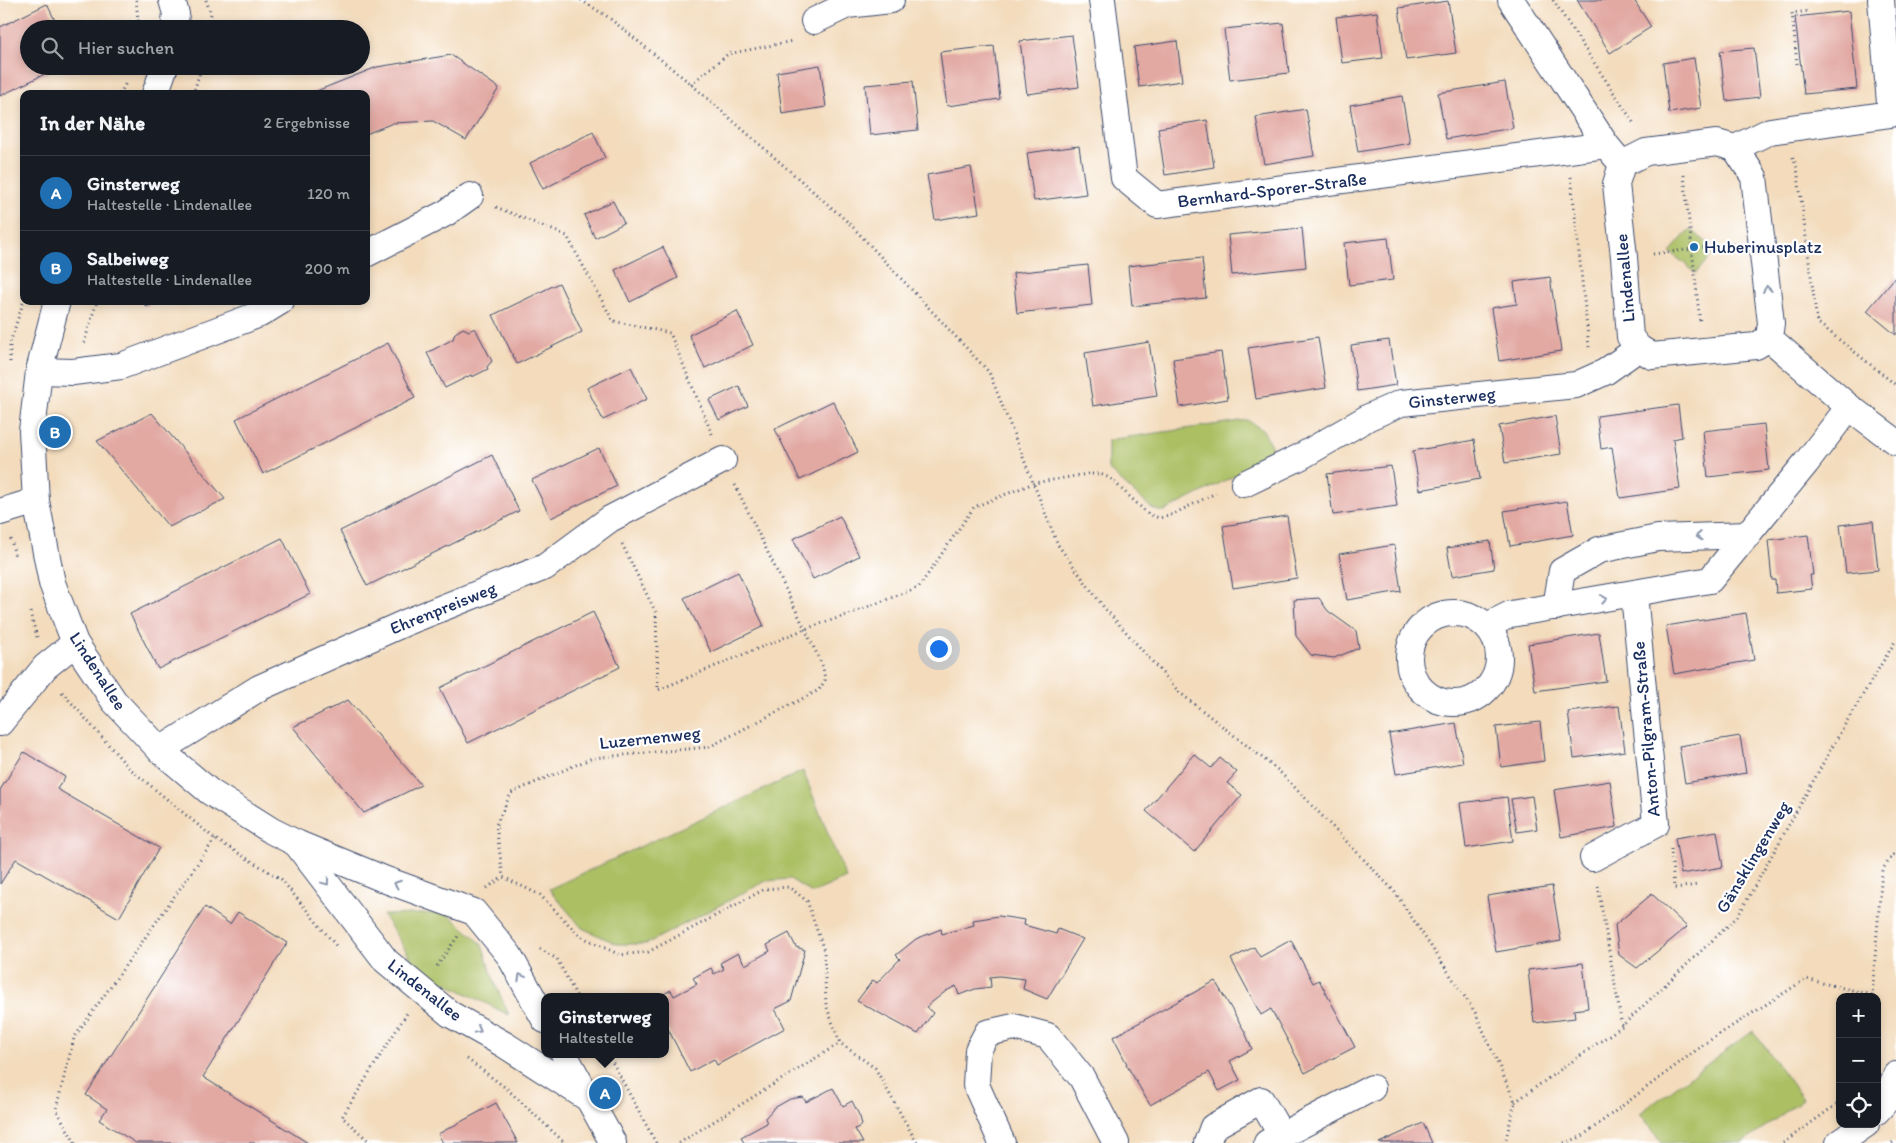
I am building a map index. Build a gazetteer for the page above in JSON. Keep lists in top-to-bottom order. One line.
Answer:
{"streets":{"street":["Bernhard-Sporer-Straße","Lindenallee","Ginsterweg","Ehrenpreisweg","Anton-Pilgram-Straße"],"path":["Luzernenweg","Gänsklingenweg"]},"crossings":[["Bernhard-Sporer-Straße","Lindenallee"],["Lindenallee","Ginsterweg"],["Lindenallee","Ehrenpreisweg"],["Ehrenpreisweg","Luzernenweg"]],"places":["Huberinusplatz"],"page":{"search":"Hier suchen","heading":["In der Nähe","2 Ergebnisse"],"list":[{"mark":"A","name":"Ginsterweg","note":"Haltestelle · Lindenallee","value":"120 m"},{"mark":"B","name":"Salbeiweg","note":"Haltestelle · Lindenallee","value":"200 m"}],"pins":["B","A"],"map_buttons":["+","−"],"popup":["Ginsterweg","Haltestelle"]}}
